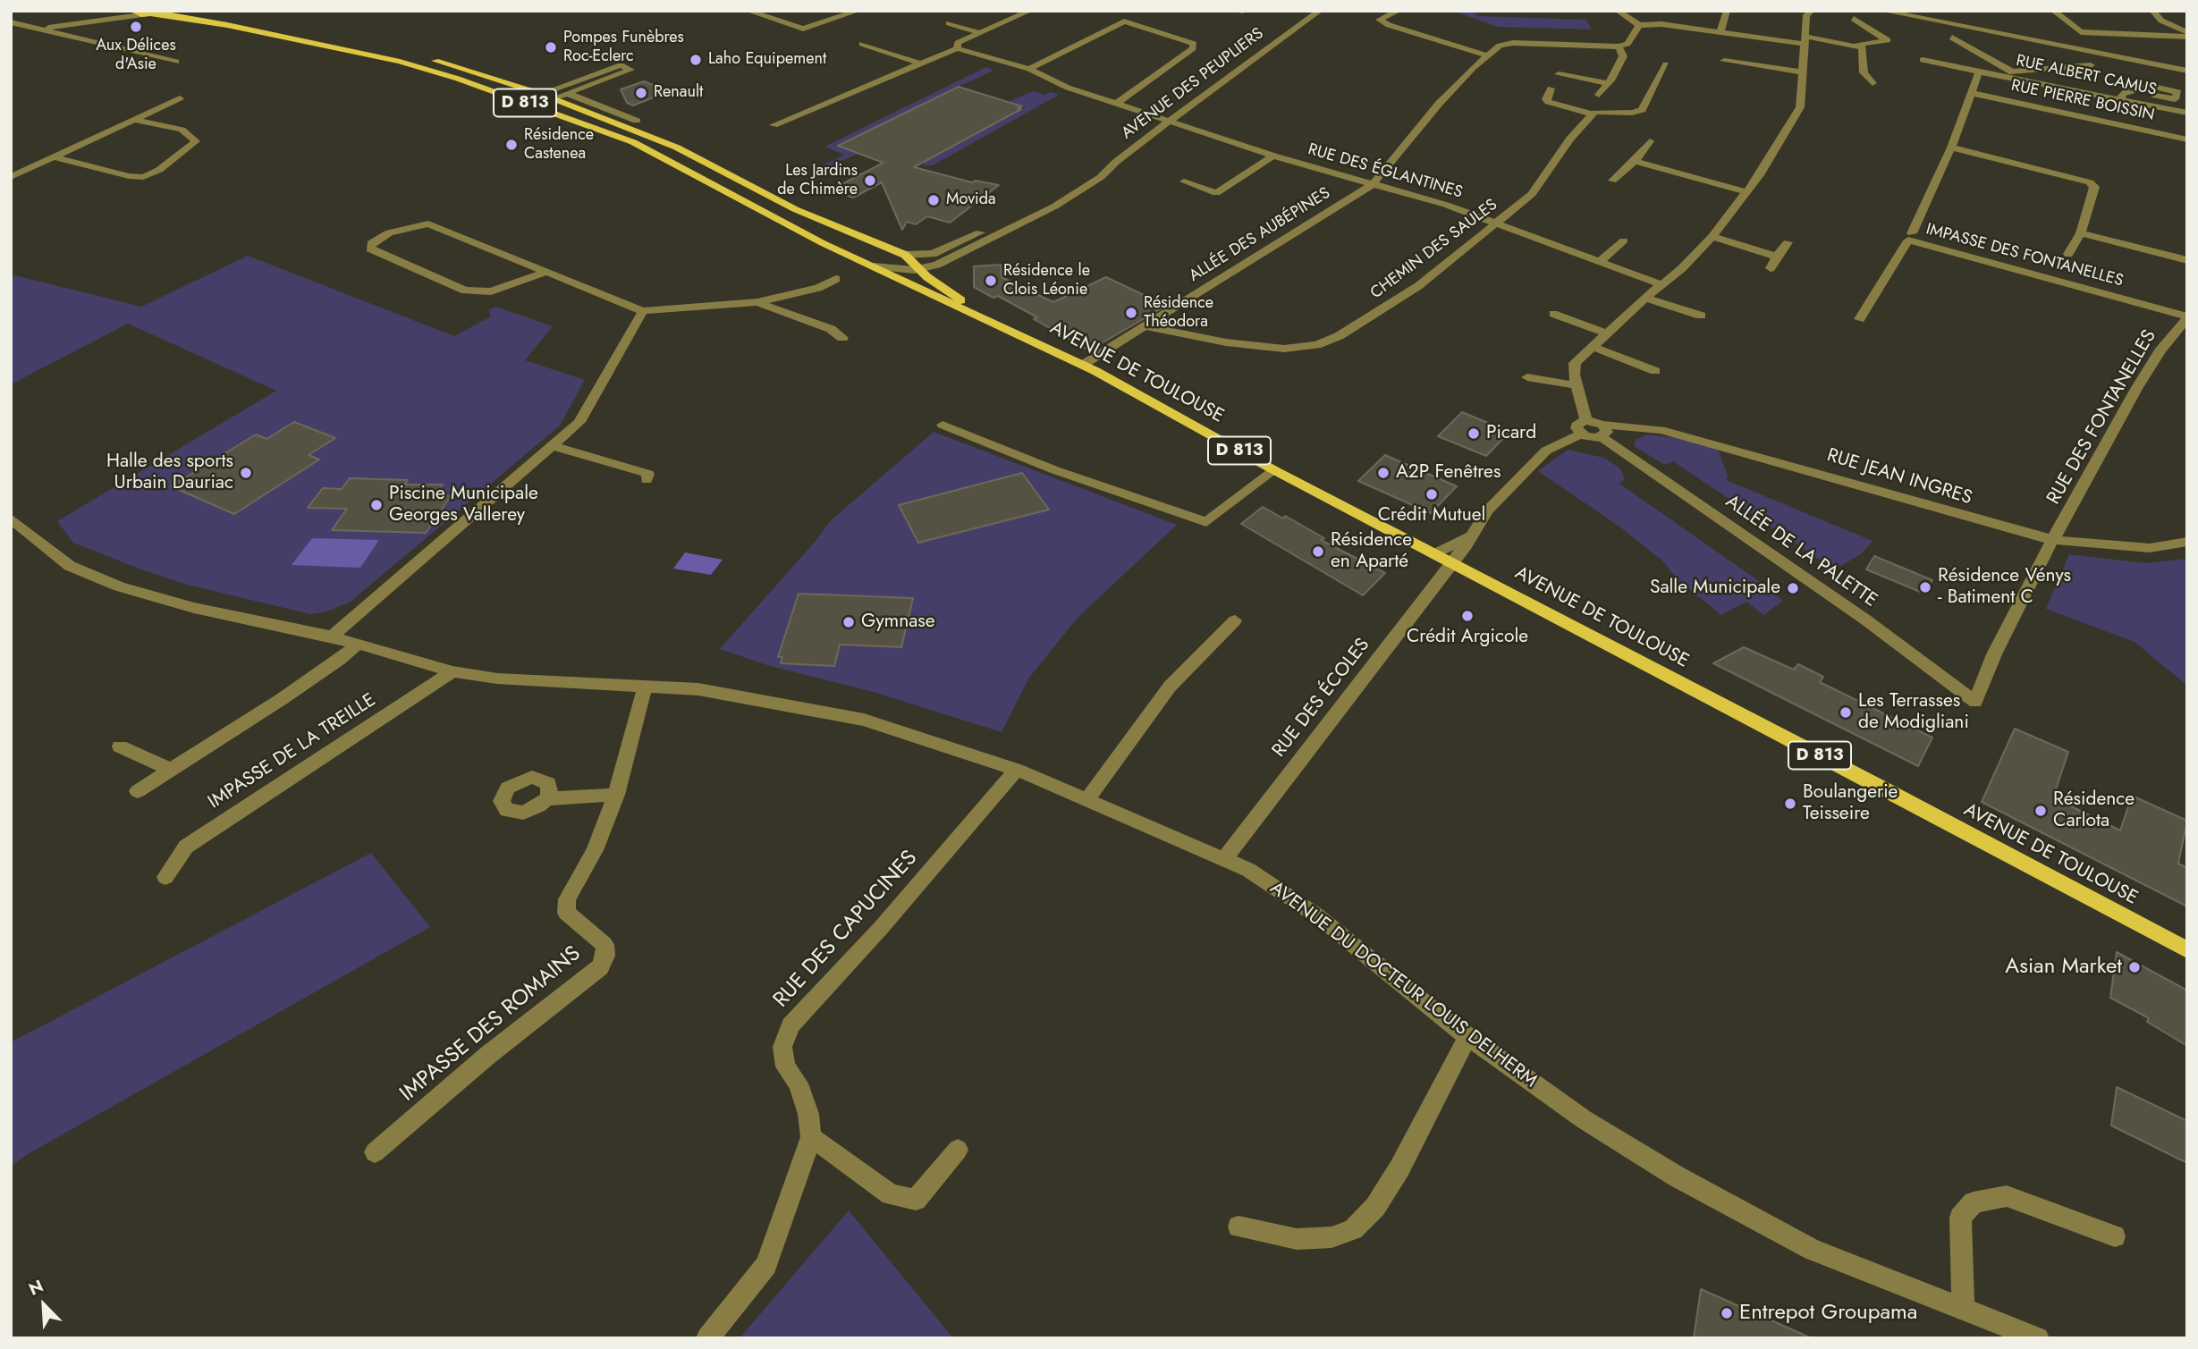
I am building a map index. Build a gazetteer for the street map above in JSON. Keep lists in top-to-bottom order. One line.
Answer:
{"streets":{"main road":["D 813","AVENUE DE TOULOUSE"],"street":["RUE ALBERT CAMUS","AVENUE DES PEUPLIERS","RUE PIERRE BOISSIN","RUE DES ÉGLANTINES","ALLÉE DES AUBÉPINES","CHEMIN DES SAULES","IMPASSE DES FONTANELLES","RUE DES FONTANELLES","RUE JEAN INGRES","ALLÉE DE LA PALETTE","RUE DES ÉCOLES","IMPASSE DE LA TREILLE","RUE DES CAPUCINES","AVENUE DU DOCTEUR LOUIS DELHERM","IMPASSE DES ROMAINS"]},"crossings":[["AVENUE DES PEUPLIERS","RUE DES ÉGLANTINES"],["AVENUE DES PEUPLIERS","AVENUE DE TOULOUSE"],["D 813","AVENUE DE TOULOUSE"],["RUE DES ÉGLANTINES","ALLÉE DES AUBÉPINES"],["RUE DES ÉGLANTINES","CHEMIN DES SAULES"],["ALLÉE DES AUBÉPINES","CHEMIN DES SAULES"],["ALLÉE DES AUBÉPINES","AVENUE DE TOULOUSE"],["IMPASSE DES FONTANELLES","RUE DES FONTANELLES"],["AVENUE DE TOULOUSE","RUE DES ÉCOLES"],["RUE DES FONTANELLES","RUE JEAN INGRES"],["RUE DES FONTANELLES","ALLÉE DE LA PALETTE"],["RUE JEAN INGRES","ALLÉE DE LA PALETTE"],["RUE DES ÉCOLES","AVENUE DU DOCTEUR LOUIS DELHERM"],["IMPASSE DE LA TREILLE","AVENUE DU DOCTEUR LOUIS DELHERM"],["RUE DES CAPUCINES","AVENUE DU DOCTEUR LOUIS DELHERM"],["AVENUE DU DOCTEUR LOUIS DELHERM","IMPASSE DES ROMAINS"]],"places":["Aux Délices d'Asie","Pompes Funèbres Roc-Eclerc","Laho Equipement","Renault","Résidence Castenea","Les Jardins de Chimère","Movida","Résidence le Clois Léonie","Résidence Théodora","Picard","Halle des sports Urbain Dauriac","A2P Fenêtres","Crédit Mutuel","Piscine Municipale Georges Vallerey","Résidence en Aparté","Résidence Vénys - Batiment C","Salle Municipale","Crédit Argicole","Gymnase","Les Terrasses de Modigliani","Boulangerie Teisseire","Résidence Carlota","Asian Market","Entrepot Groupama"],"north":"top left"}
